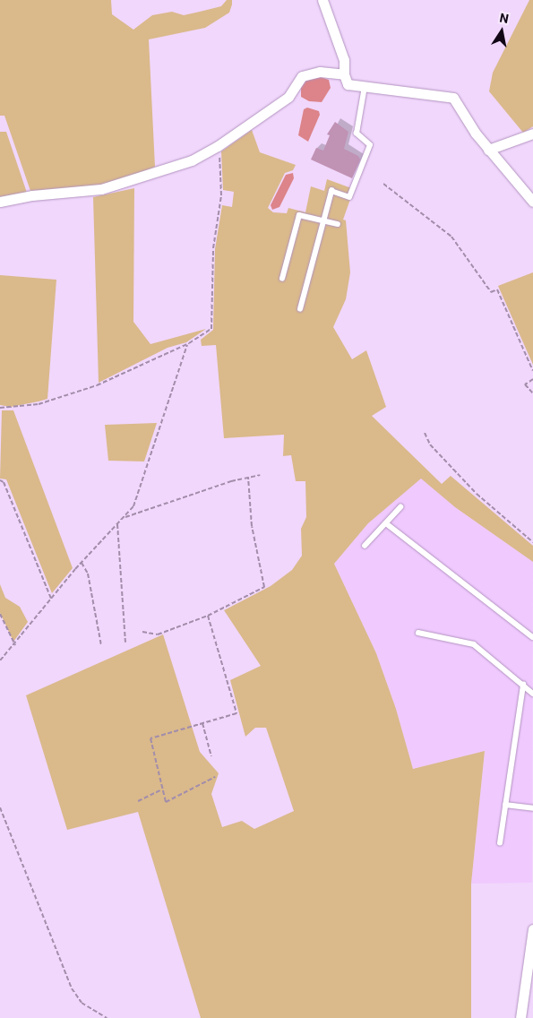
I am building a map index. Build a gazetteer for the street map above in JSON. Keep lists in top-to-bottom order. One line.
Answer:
{"north":"top"}
